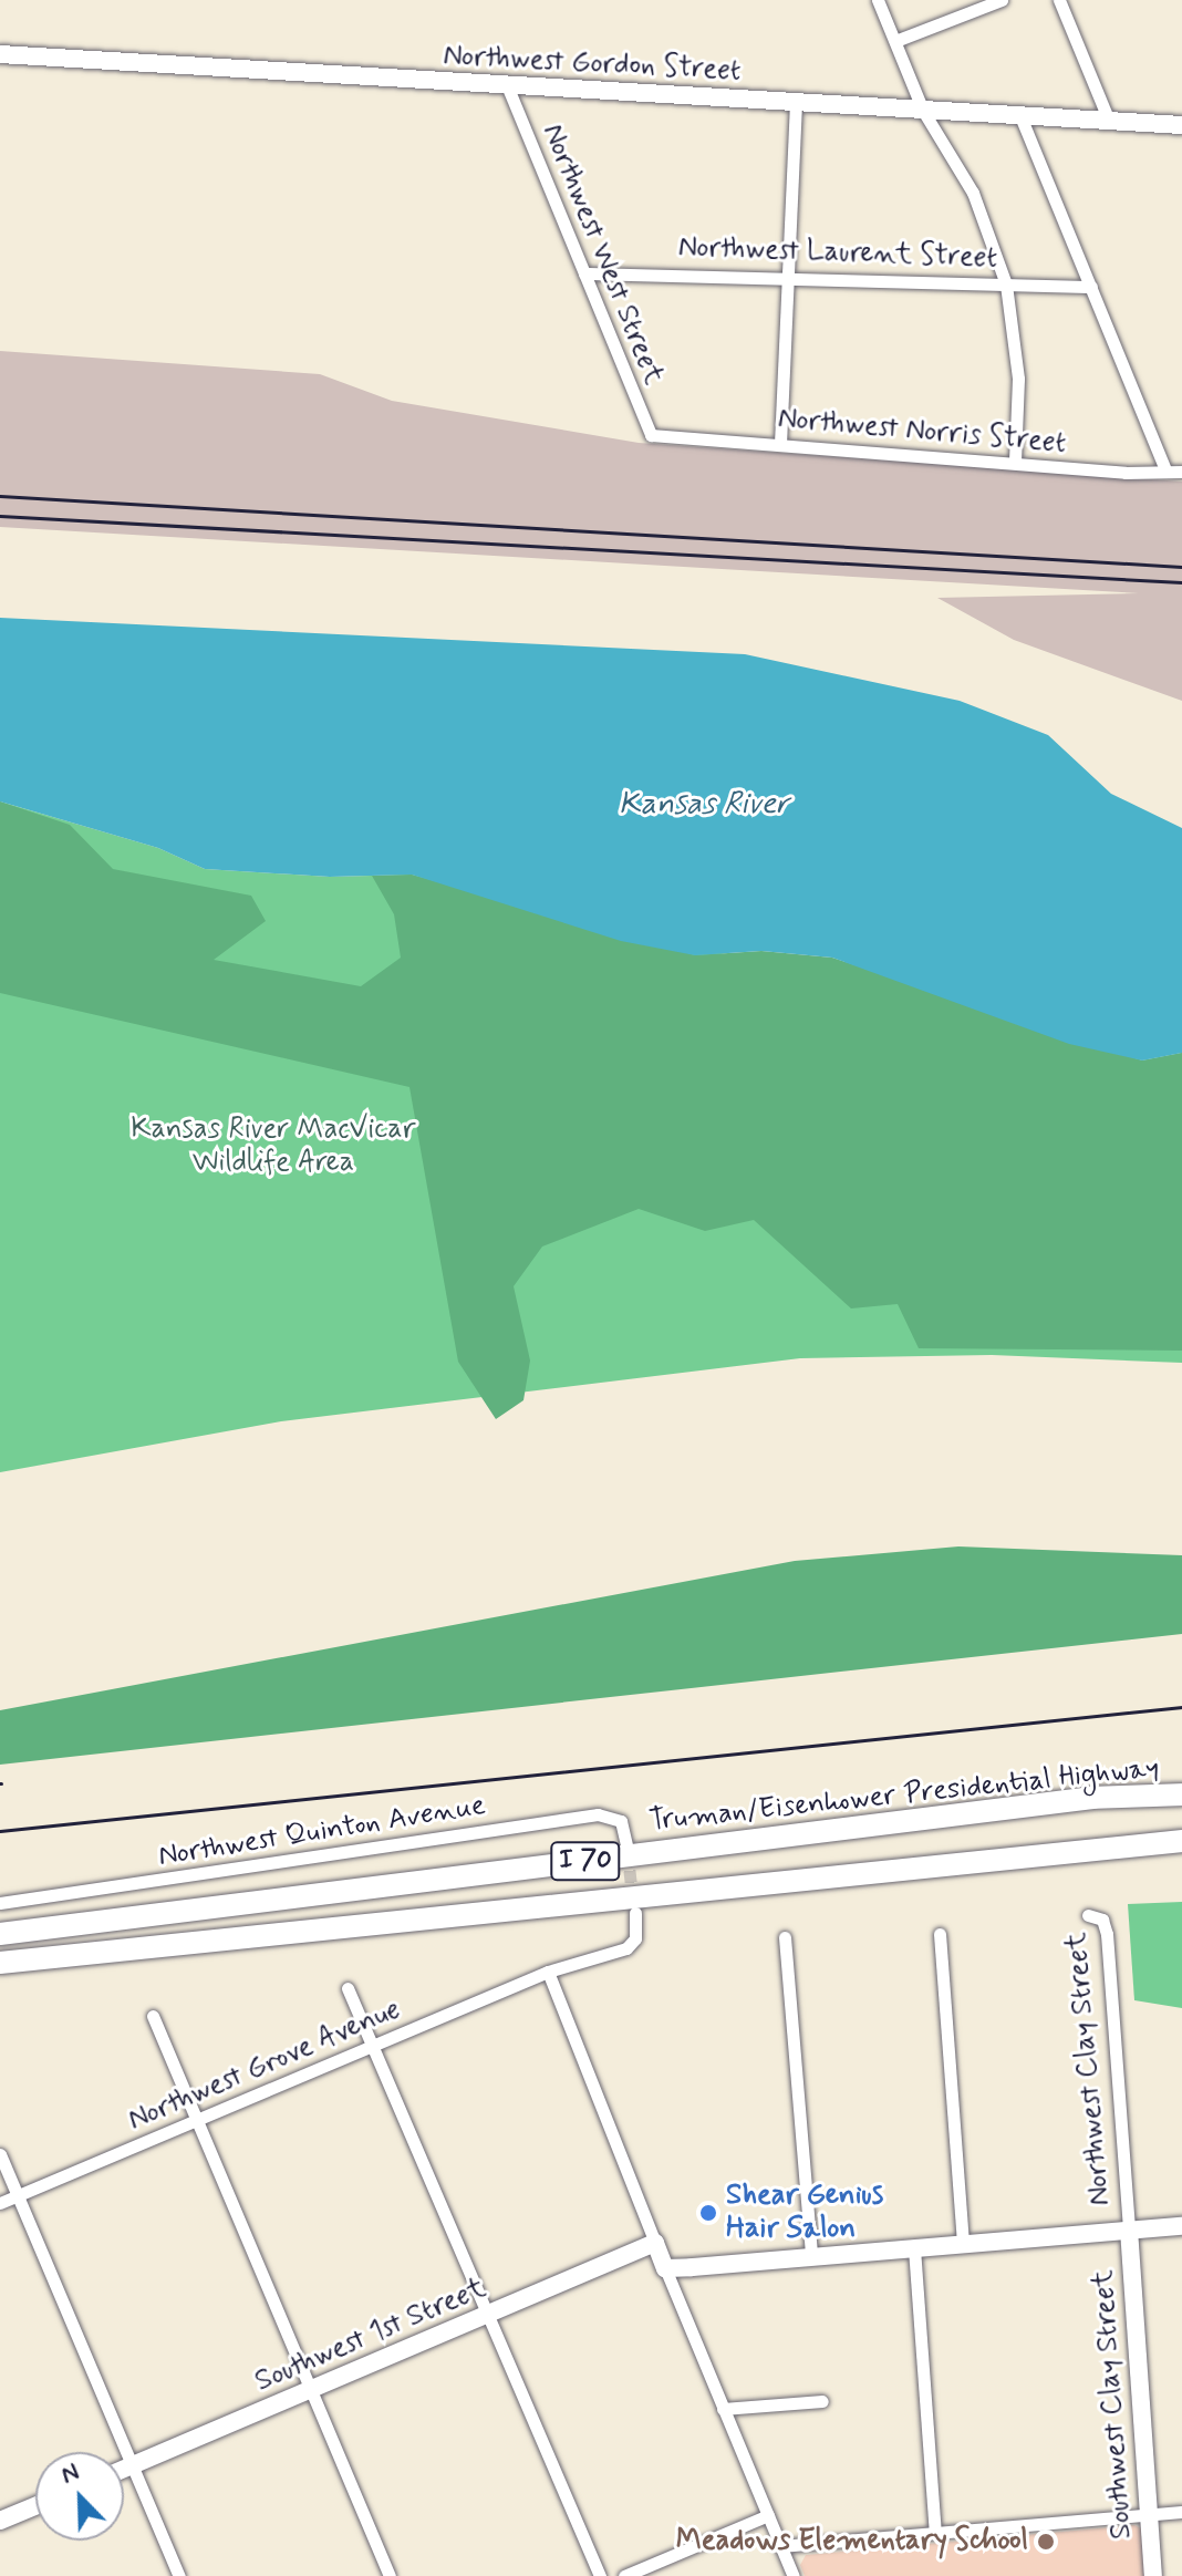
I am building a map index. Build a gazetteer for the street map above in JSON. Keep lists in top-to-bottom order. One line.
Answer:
{"streets":{"highway":["Truman/Eisenhower Presidential Highway","I 70"],"street":["Northwest Gordon Street","Northwest Laurent Street","Northwest West Street","Northwest Norris Street","Northwest Quinton Avenue","Northwest Grove Avenue","Northwest Clay Street","Southwest 1st Street","Southwest Clay Street"]},"crossings":[["Northwest Gordon Street","Northwest West Street"],["Northwest Laurent Street","Northwest West Street"],["Northwest West Street","Northwest Norris Street"],["Northwest Clay Street","Southwest Clay Street"]],"water":["Kansas River"],"parks":["Kansas River MacVicar Wildlife Area"],"places":["Shear Genius Hair Salon","Meadows Elementary School"],"north":"top left"}
